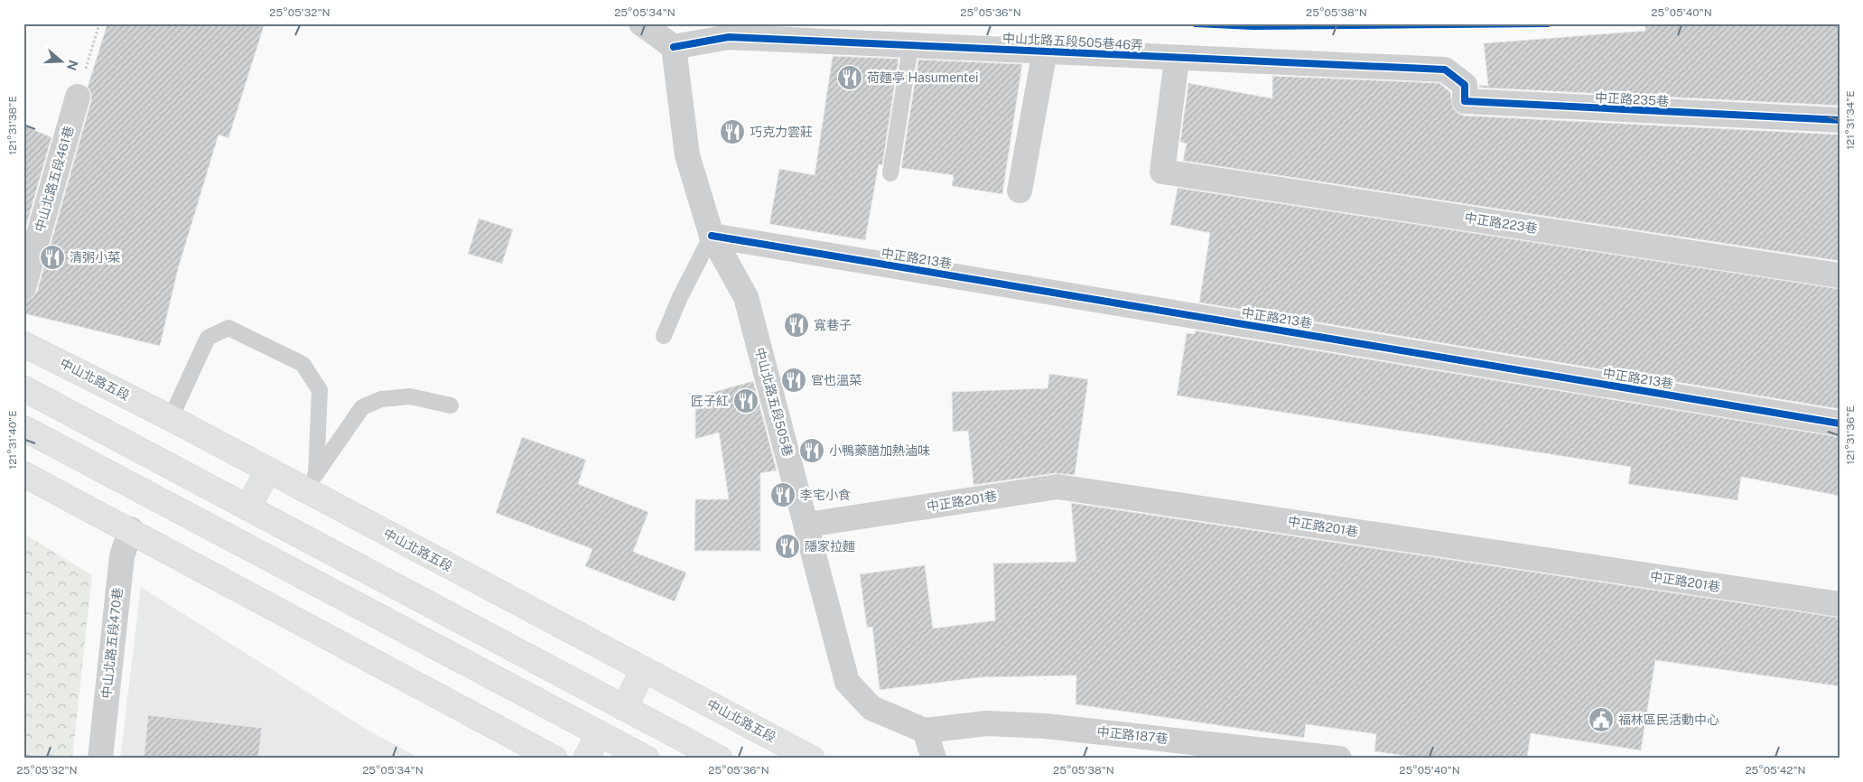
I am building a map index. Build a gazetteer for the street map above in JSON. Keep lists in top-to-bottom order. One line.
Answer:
{"streets":{"main road":["中山北路五段"],"street":["中山北路五段505巷46弄","中正路235巷","中山北路五段461巷","中正路223巷","中正路213巷","中山北路五段505巷","中正路201巷","中山北路五段470巷","中正路187巷"]},"crossings":[["中山北路五段505巷46弄","中正路235巷"],["中山北路五段505巷46弄","中正路223巷"],["中山北路五段505巷46弄","中山北路五段505巷"],["中正路213巷","中山北路五段505巷"],["中山北路五段505巷","中正路201巷"],["中山北路五段505巷","中正路187巷"]],"places":{"restaurant":["荷麵亭 Hasumentei","巧克力雲莊","清粥小菜","寬巷子","官也溫菜","匠子紅","小鴨藥膳加熱滷味","李宅小食","隱家拉麵"],"public building":["福林區民活動中心"]},"north":"right","coordinates":["25°05'32\"N","25°05'34\"N","25°05'36\"N","25°05'38\"N","25°05'40\"N","121°31'34\"E","121°31'38\"E","121°31'36\"E","121°31'40\"E","25°05'42\"N"]}
